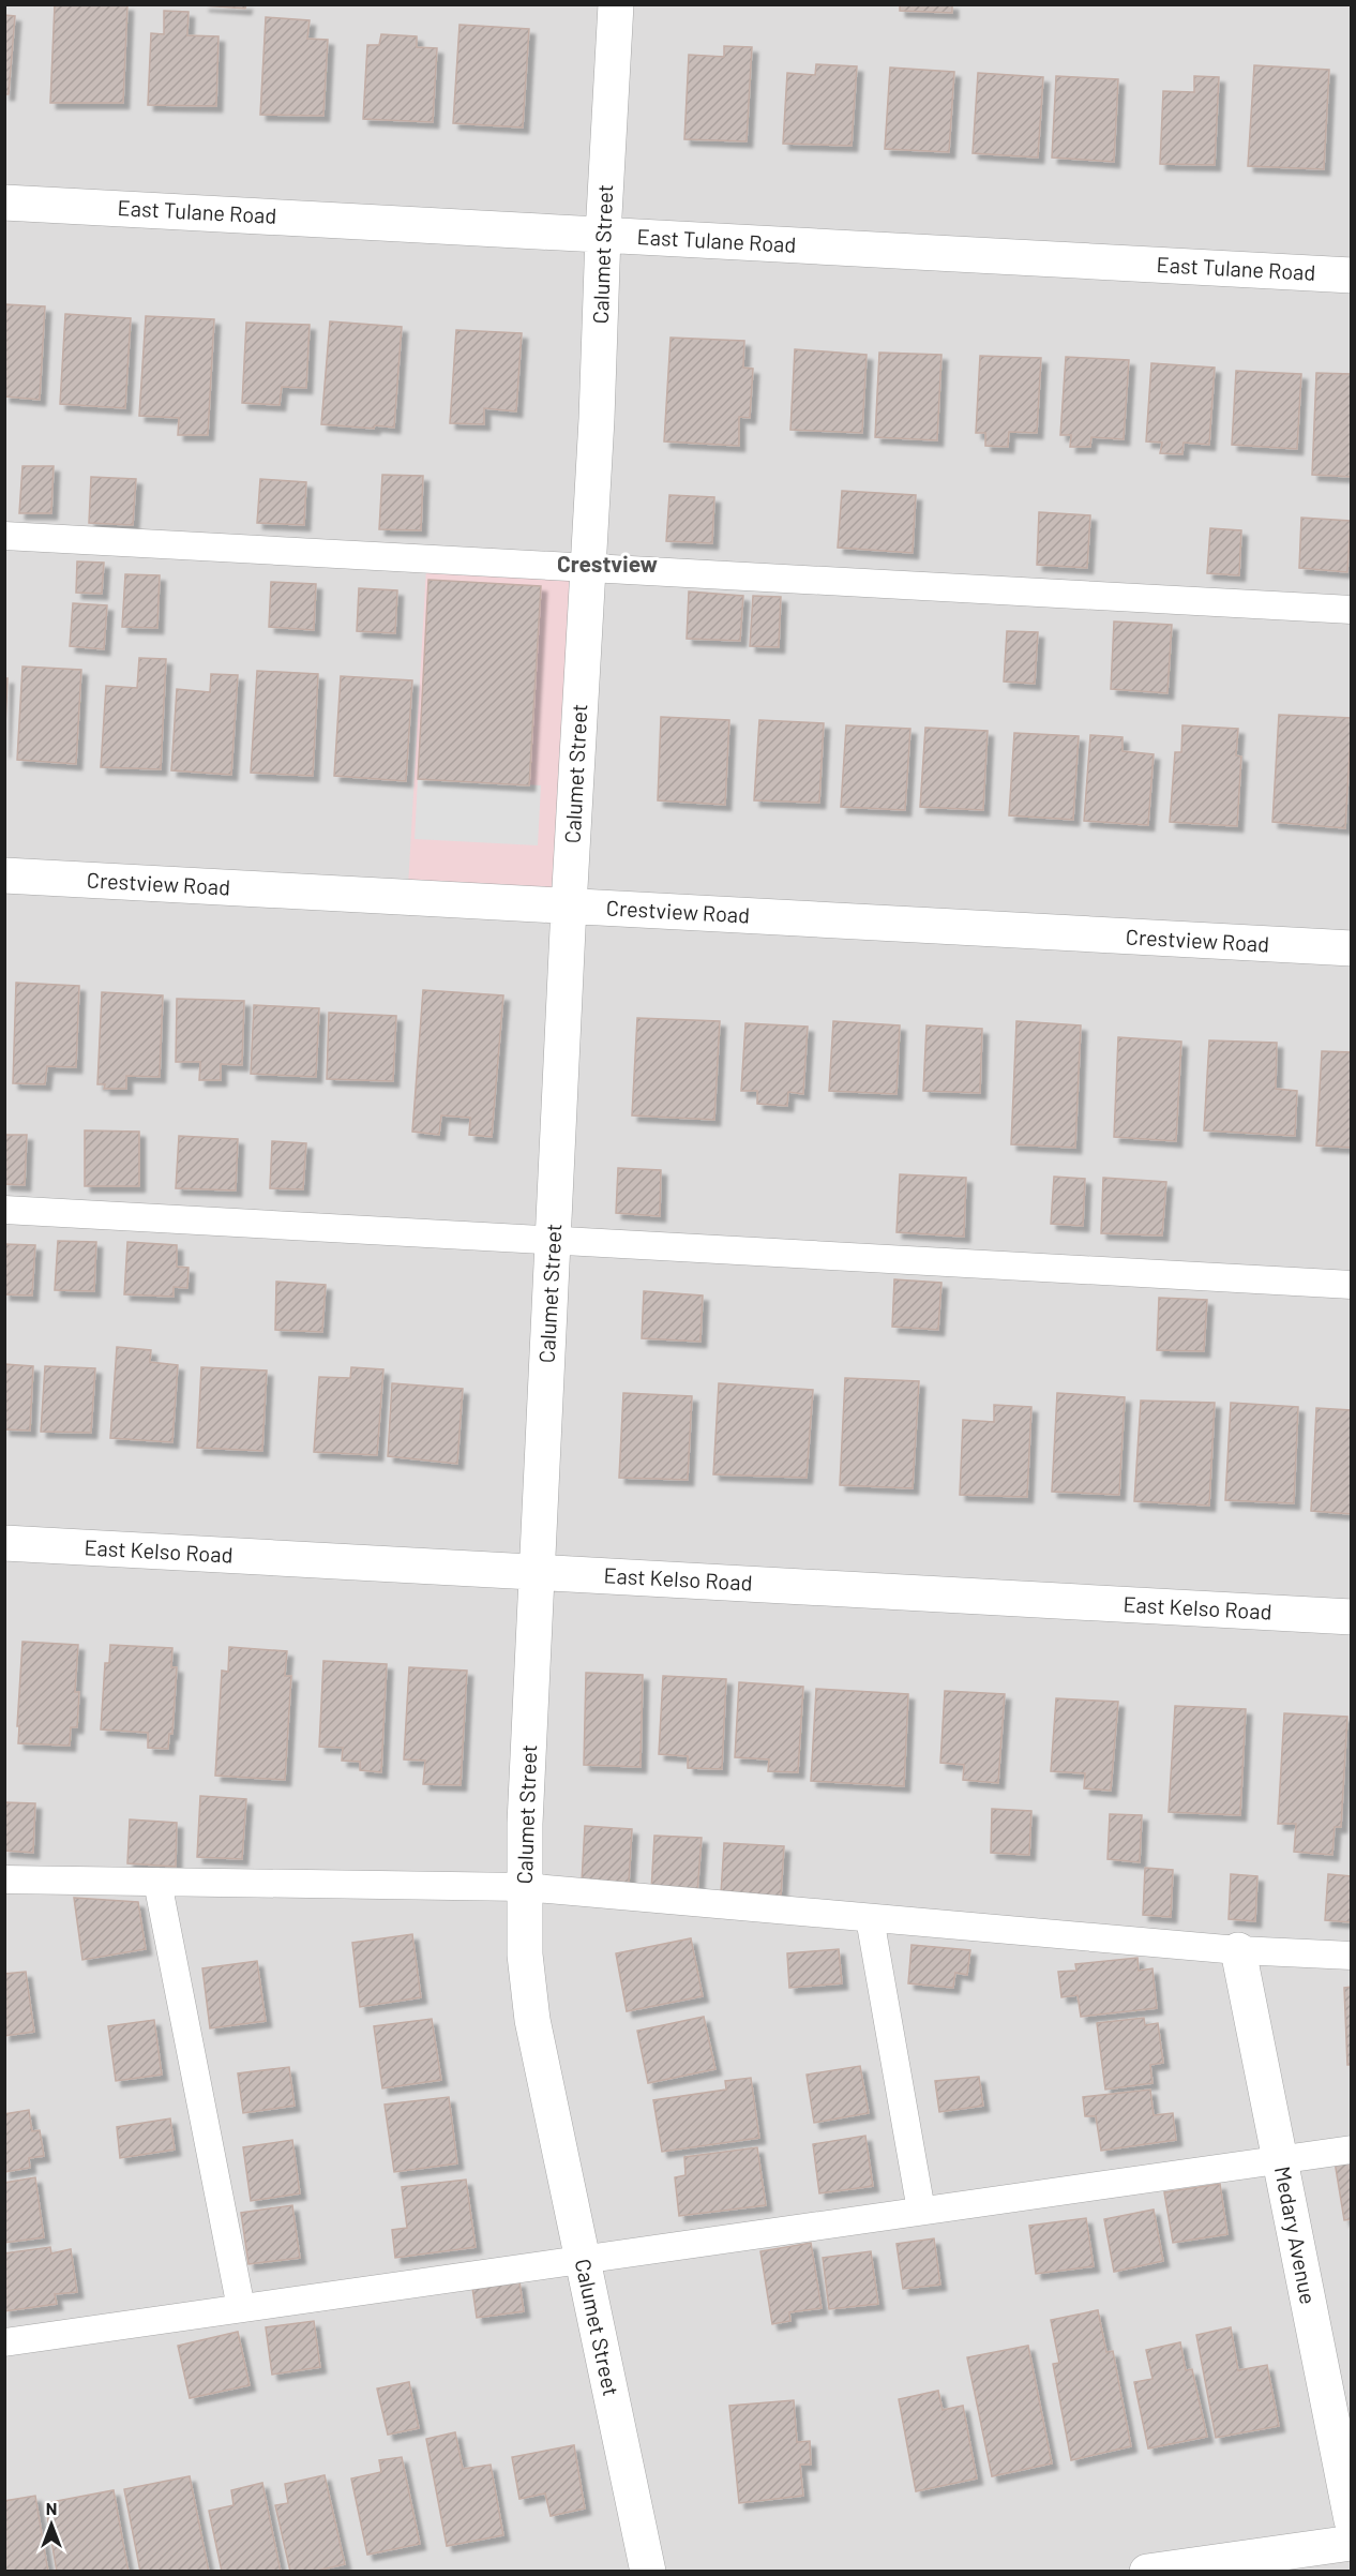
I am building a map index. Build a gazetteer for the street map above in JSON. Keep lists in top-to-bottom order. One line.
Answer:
{"streets":{"street":["East Tulane Road","Calumet Street","Crestview Road","East Kelso Road","Medary Avenue"]},"crossings":[["East Tulane Road","Calumet Street"],["Calumet Street","Crestview Road"],["Calumet Street","East Kelso Road"]],"districts":["Crestview"],"north":"top"}
